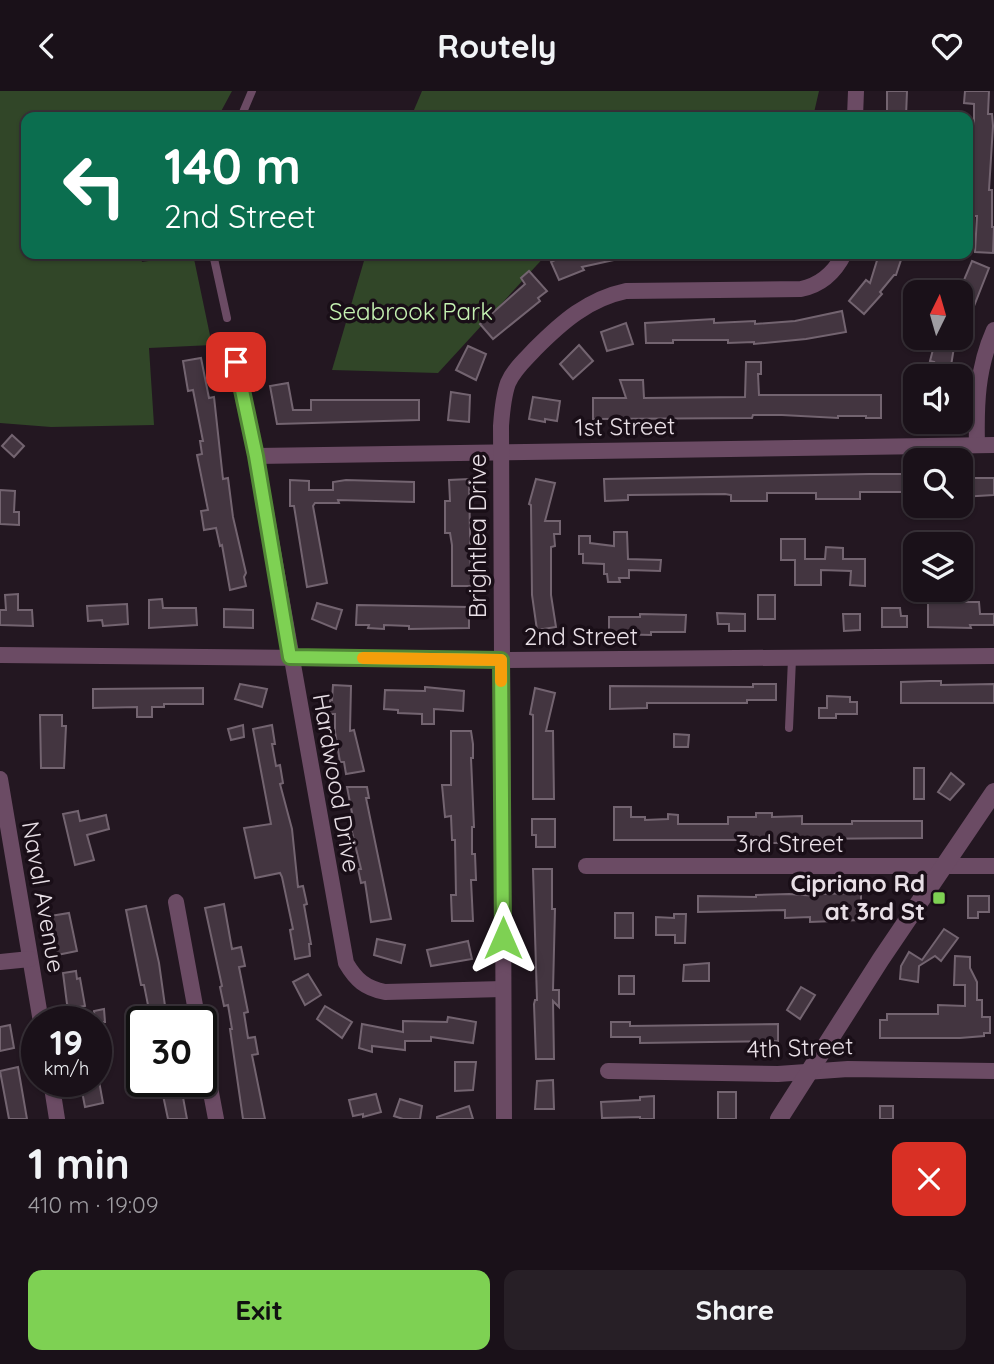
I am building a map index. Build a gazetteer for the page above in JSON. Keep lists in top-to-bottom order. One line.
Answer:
{"streets":{"street":["1st Street","Brightlea Drive","2nd Street","Hardwood Drive","3rd Street","Naval Avenue","4th Street"]},"crossings":[["1st Street","Brightlea Drive"],["1st Street","Hardwood Drive"],["Brightlea Drive","2nd Street"],["Brightlea Drive","Hardwood Drive"],["2nd Street","Hardwood Drive"]],"parks":["Seabrook Park"],"places":{"transit":["Cipriano Rd at 3rd St"]},"north":"top","page":{"header":"Routely","turn":["140 m","2nd Street"],"speed":"19 km/h","limit":"30","heading":["1 min","410 m · 19:09"],"buttons":["Exit","Share"]}}
